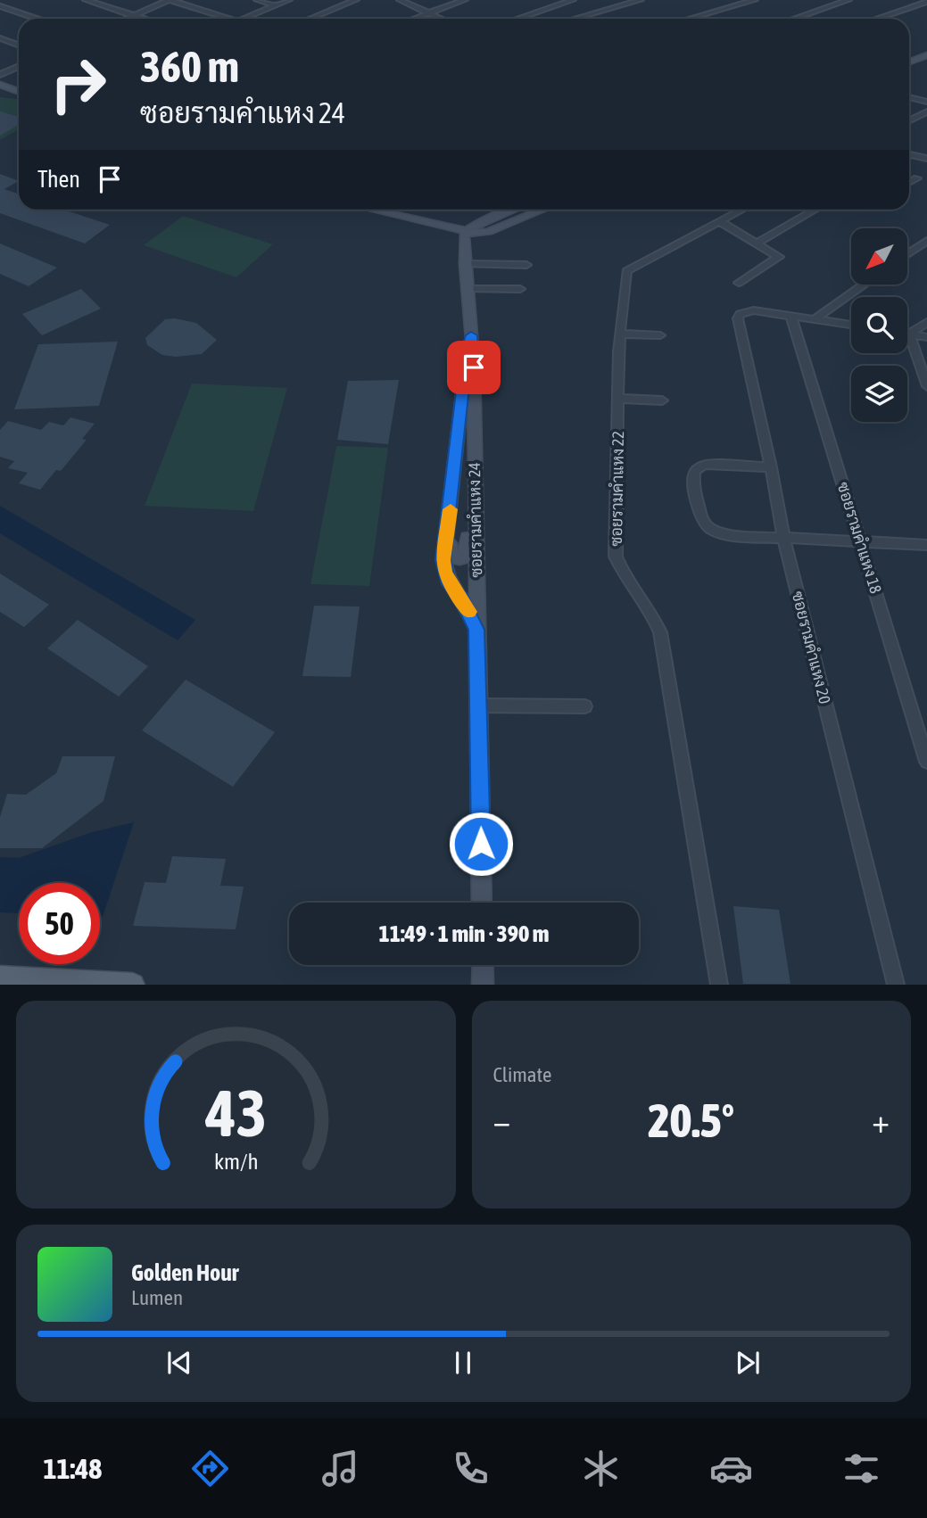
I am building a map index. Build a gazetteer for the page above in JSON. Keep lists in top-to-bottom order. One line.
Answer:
{"streets":{"main road":["ซอยรามคำแหง 24"],"street":["ซอยรามคำแหง 22","ซอยรามคำแหง 18","ซอยรามคำแหง 20"]},"crossings":[["ซอยรามคำแหง 18","ซอยรามคำแหง 20"]],"north":"bottom left","page":{"turn":["360 m","ซอยรามคำแหง 24"],"then":"Then","limit":"50","trip":"11:49 · 1 min · 390 m","tile":"Climate","heat":["−","20.5°","+"],"song":["Golden Hour","Lumen"],"tabs":"11:48","gauge":["43","km/h"]}}
